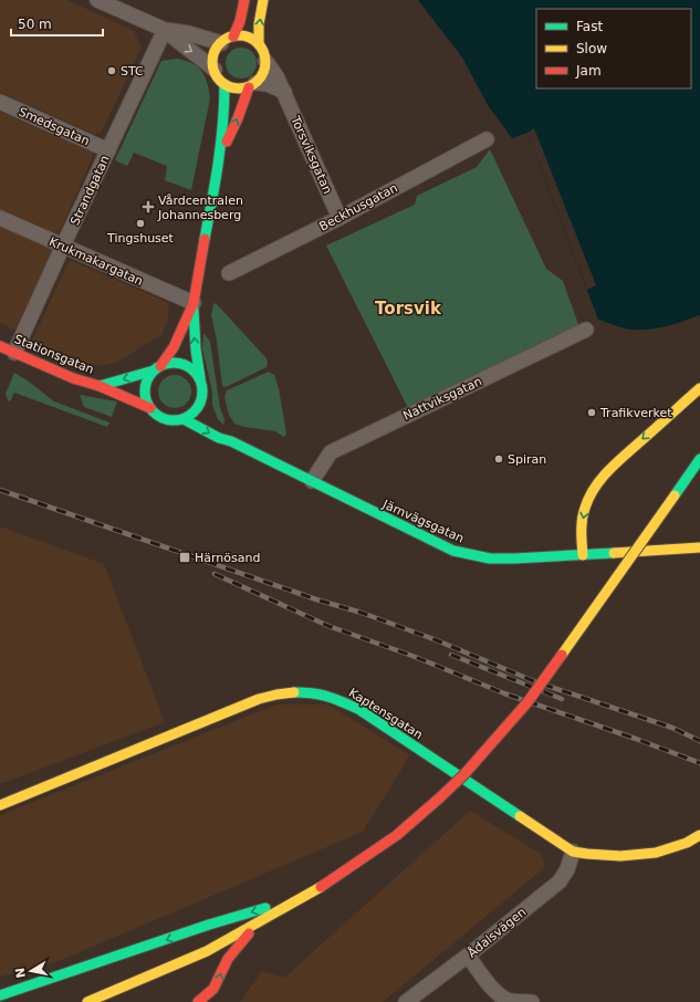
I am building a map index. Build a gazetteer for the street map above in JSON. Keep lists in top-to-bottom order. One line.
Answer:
{"streets":{"main road":["Stationsgatan","Järnvägsgatan","Kaptensgatan"],"street":["Smedsgatan","Torsviksgatan","Strandgatan","Beckhusgatan","Krukmakargatan","Nattviksgatan","Ådalsvägen"]},"crossings":[["Smedsgatan","Strandgatan"],["Torsviksgatan","Beckhusgatan"],["Strandgatan","Krukmakargatan"],["Strandgatan","Stationsgatan"],["Stationsgatan","Järnvägsgatan"],["Nattviksgatan","Järnvägsgatan"],["Kaptensgatan","Ådalsvägen"]],"districts":["Torsvik"],"places":{"other":["STC","Tingshuset","Trafikverket","Spiran"],"health":["Vårdcentralen Johannesberg"],"transit":["Härnösand"]},"legend":["Fast","Slow","Jam"],"scale_bar":"50 m","north":"left"}
